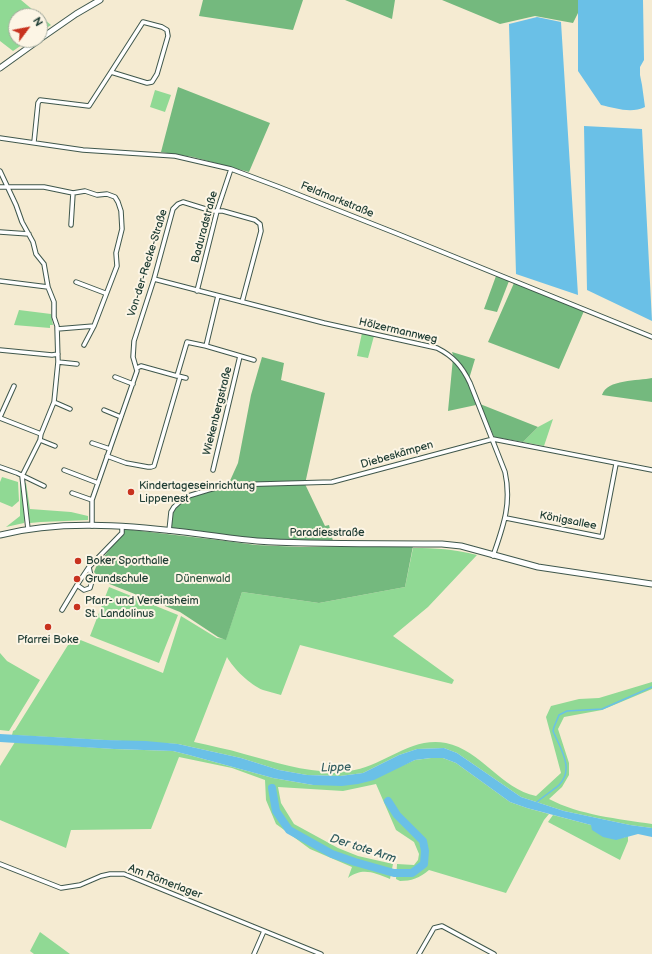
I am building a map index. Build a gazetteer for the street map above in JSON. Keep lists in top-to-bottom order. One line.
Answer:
{"streets":{"main road":["Paradiesstraße"],"street":["Feldmarkstraße","Baduradstraße","Von-der-Recke-Straße","Hölzermannweg","Wiekenbergstraße","Diebeskämpen","Königsallee","Am Römerlager"]},"crossings":[["Feldmarkstraße","Baduradstraße"],["Baduradstraße","Von-der-Recke-Straße"],["Baduradstraße","Hölzermannweg"],["Von-der-Recke-Straße","Hölzermannweg"],["Von-der-Recke-Straße","Paradiesstraße"],["Hölzermannweg","Diebeskämpen"],["Hölzermannweg","Königsallee"],["Hölzermannweg","Paradiesstraße"],["Diebeskämpen","Königsallee"],["Diebeskämpen","Paradiesstraße"]],"water":["Lippe","Der tote Arm"],"parks":["Dünenwald"],"places":["Kindertageseinrichtung Lippenest","Boker Sporthalle","Grundschule","Pfarr- und Vereinsheim St. Landolinus","Pfarrei Boke"],"north":"top right"}
